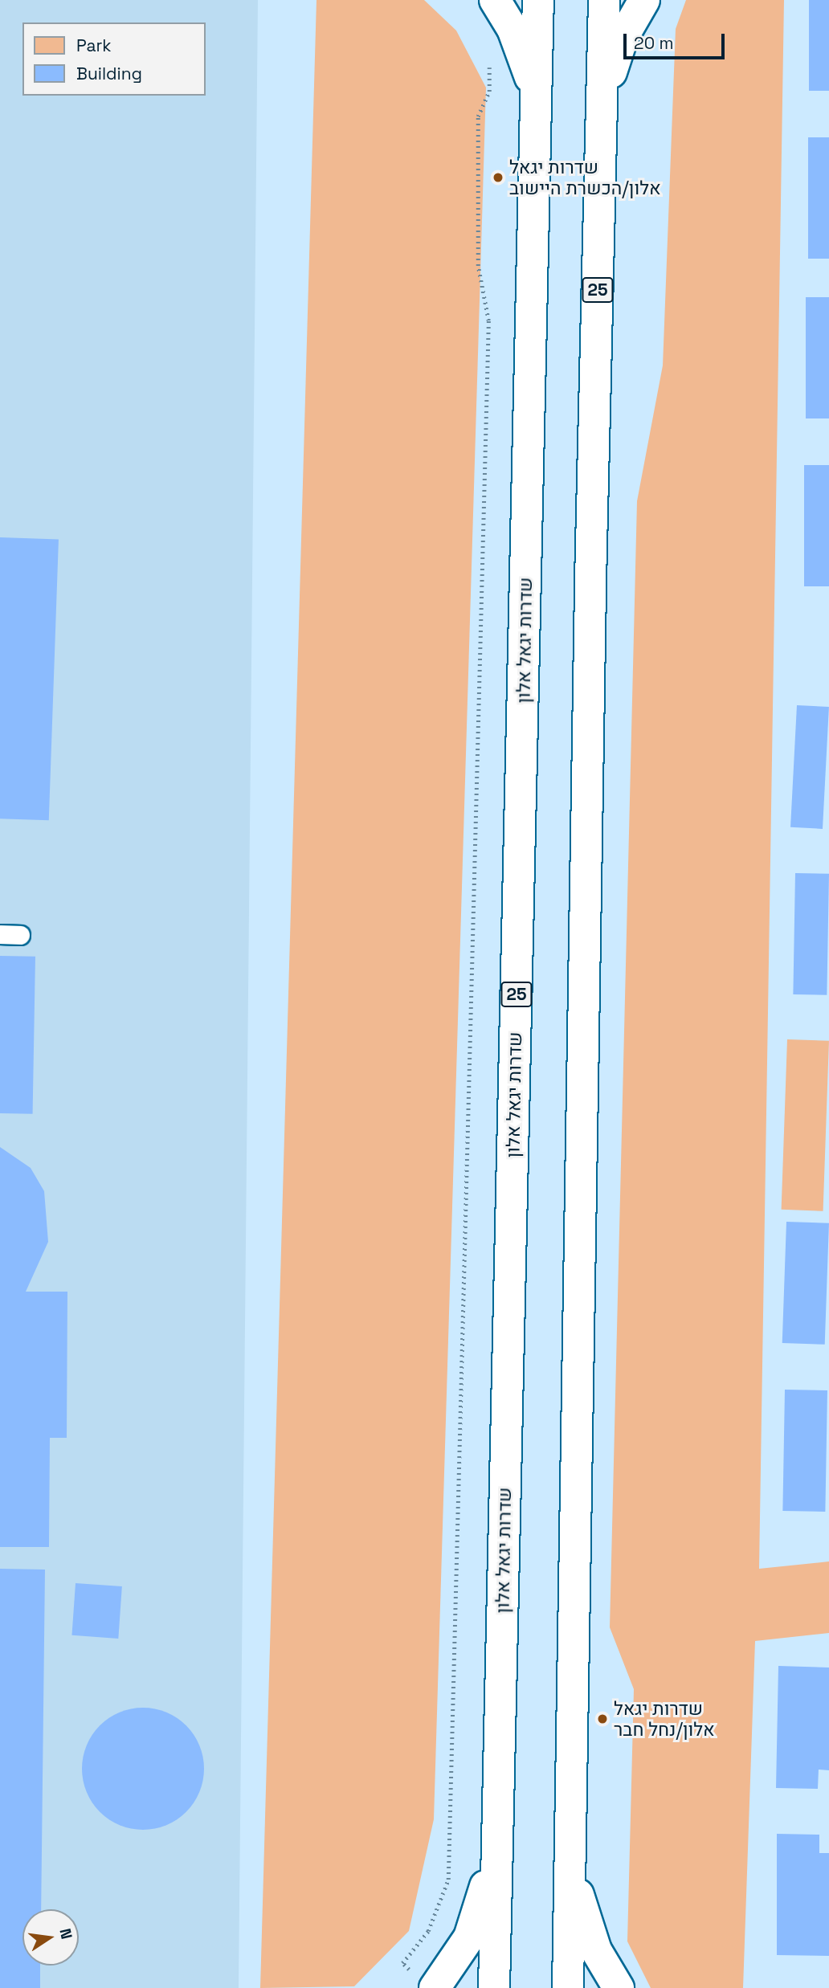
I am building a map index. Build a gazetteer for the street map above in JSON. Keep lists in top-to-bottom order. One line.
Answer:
{"streets":{"highway":["25","שדרות יגאל אלון"]},"places":["שדרות יגאל אלון/הכשרת היישוב","שדרות יגאל אלון/נחל חבר"],"legend":["Park","Building"],"scale_bar":"20 m","north":"right"}
